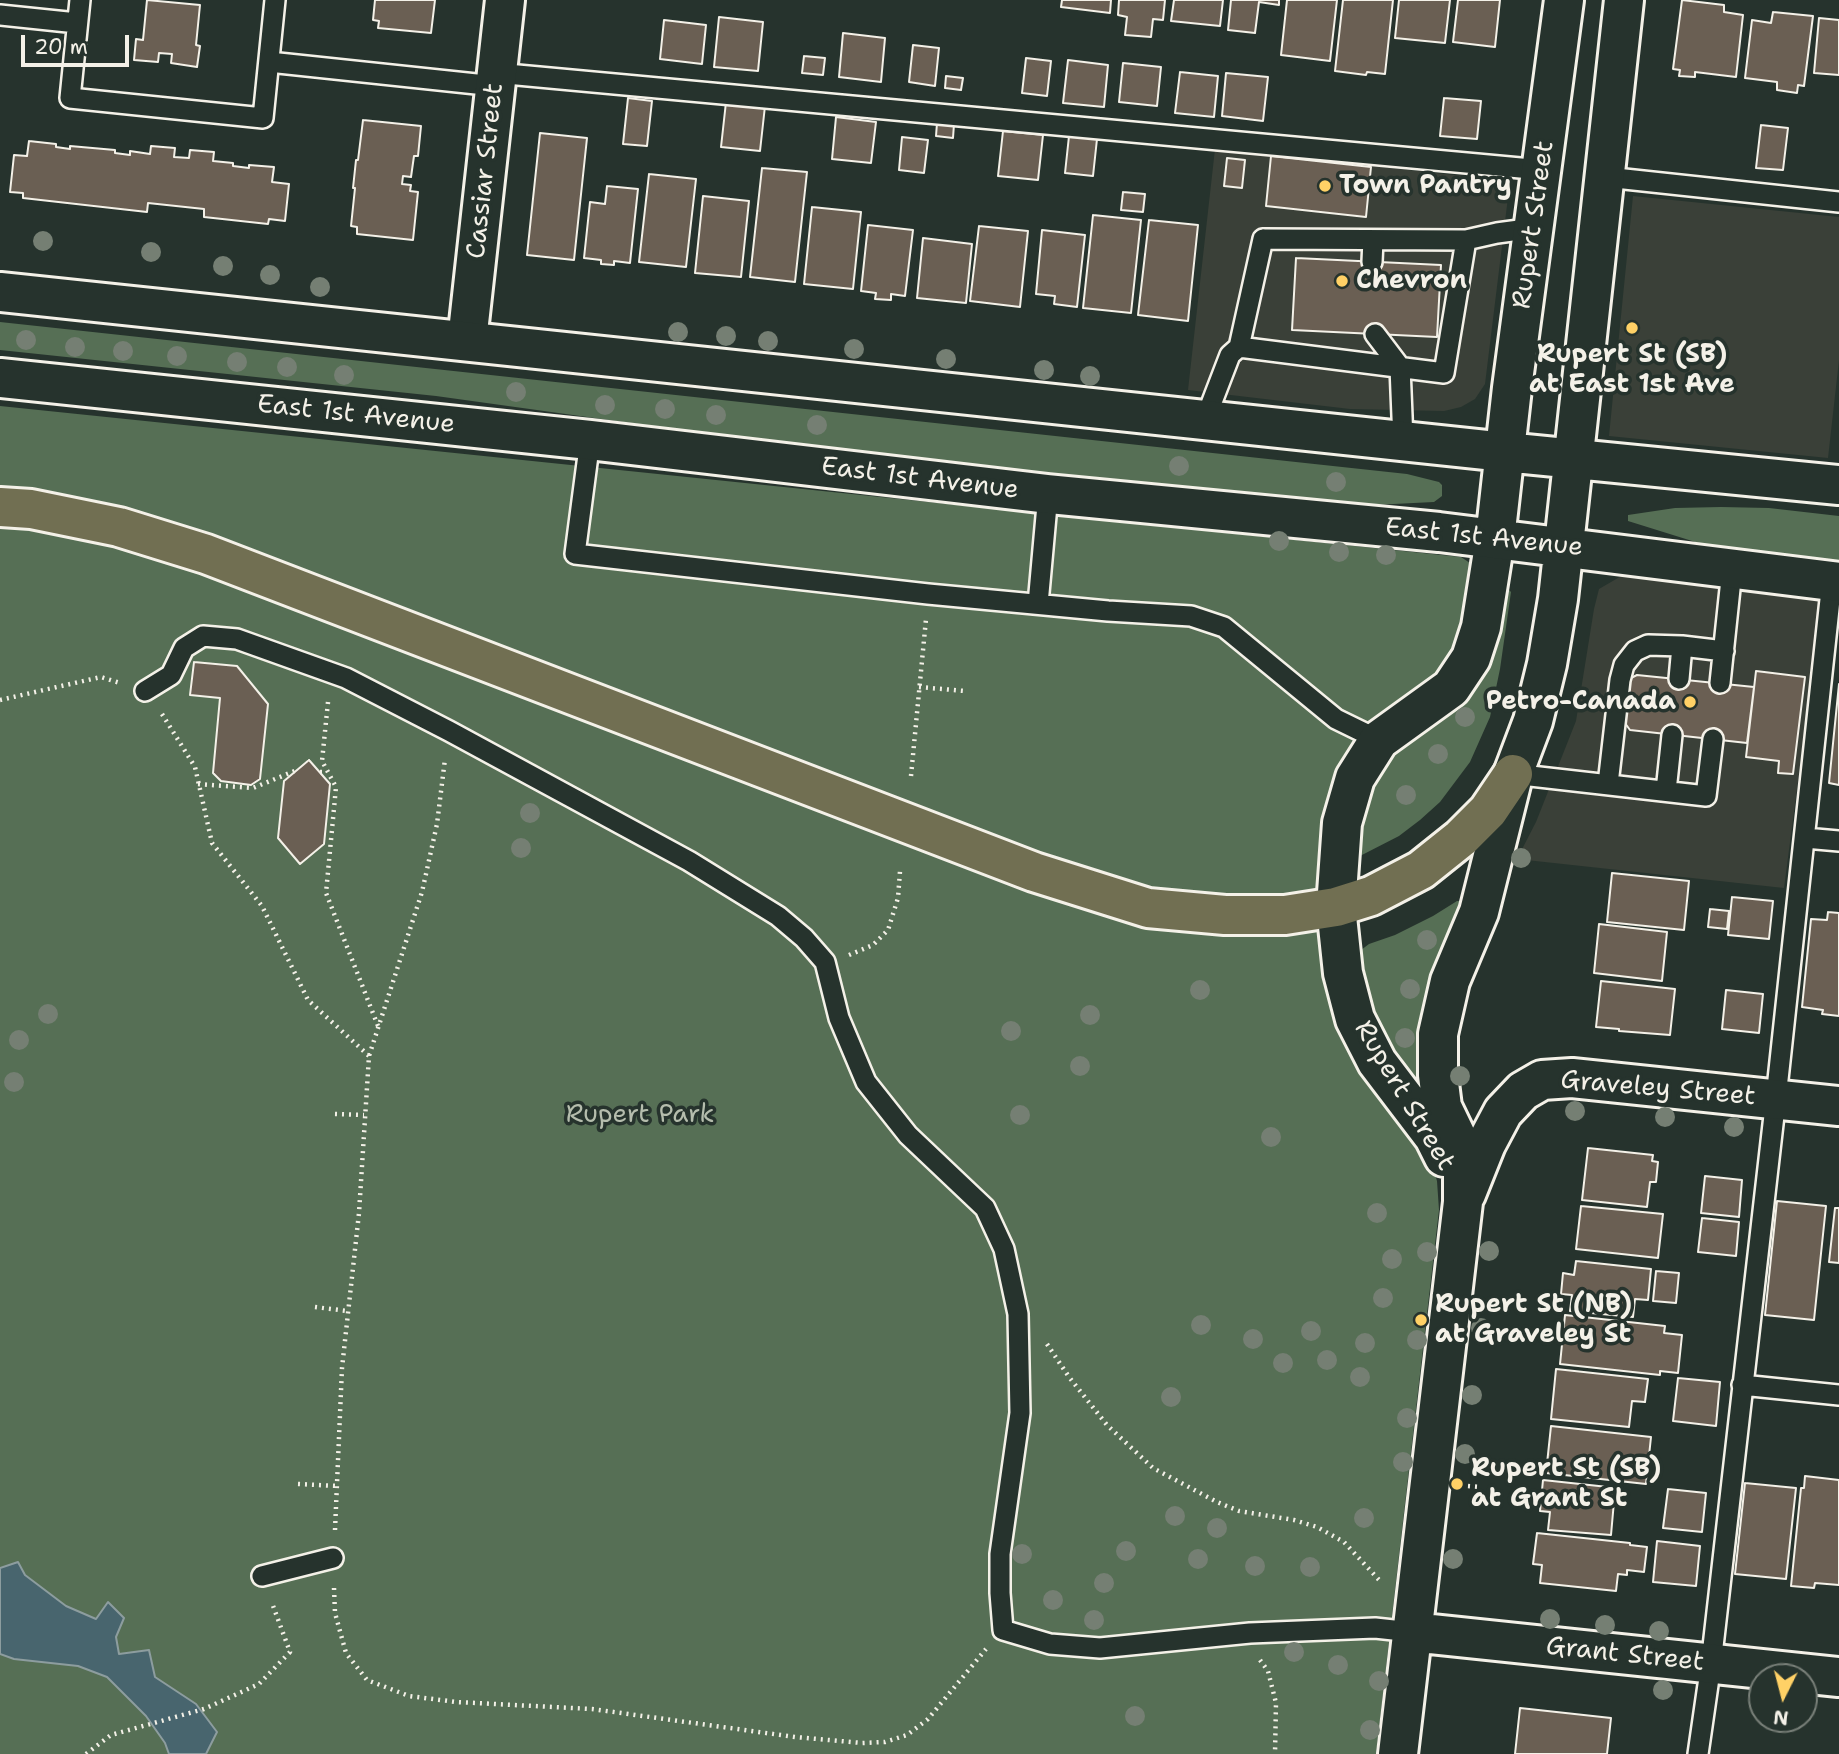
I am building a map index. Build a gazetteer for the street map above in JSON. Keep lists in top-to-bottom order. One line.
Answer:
{"streets":{"main road":["Cassiar Street","Rupert Street","East 1st Avenue","Graveley Street","Grant Street"]},"crossings":[["Rupert Street","East 1st Avenue"],["Rupert Street","Graveley Street"],["Rupert Street","Grant Street"]],"parks":["Rupert Park"],"places":["Town Pantry","Chevron","Rupert St (SB) at East 1st Ave","Petro-Canada","Rupert St (NB) at Graveley St","Rupert St (SB) at Grant St"],"scale_bar":"20 m","north":"bottom"}
